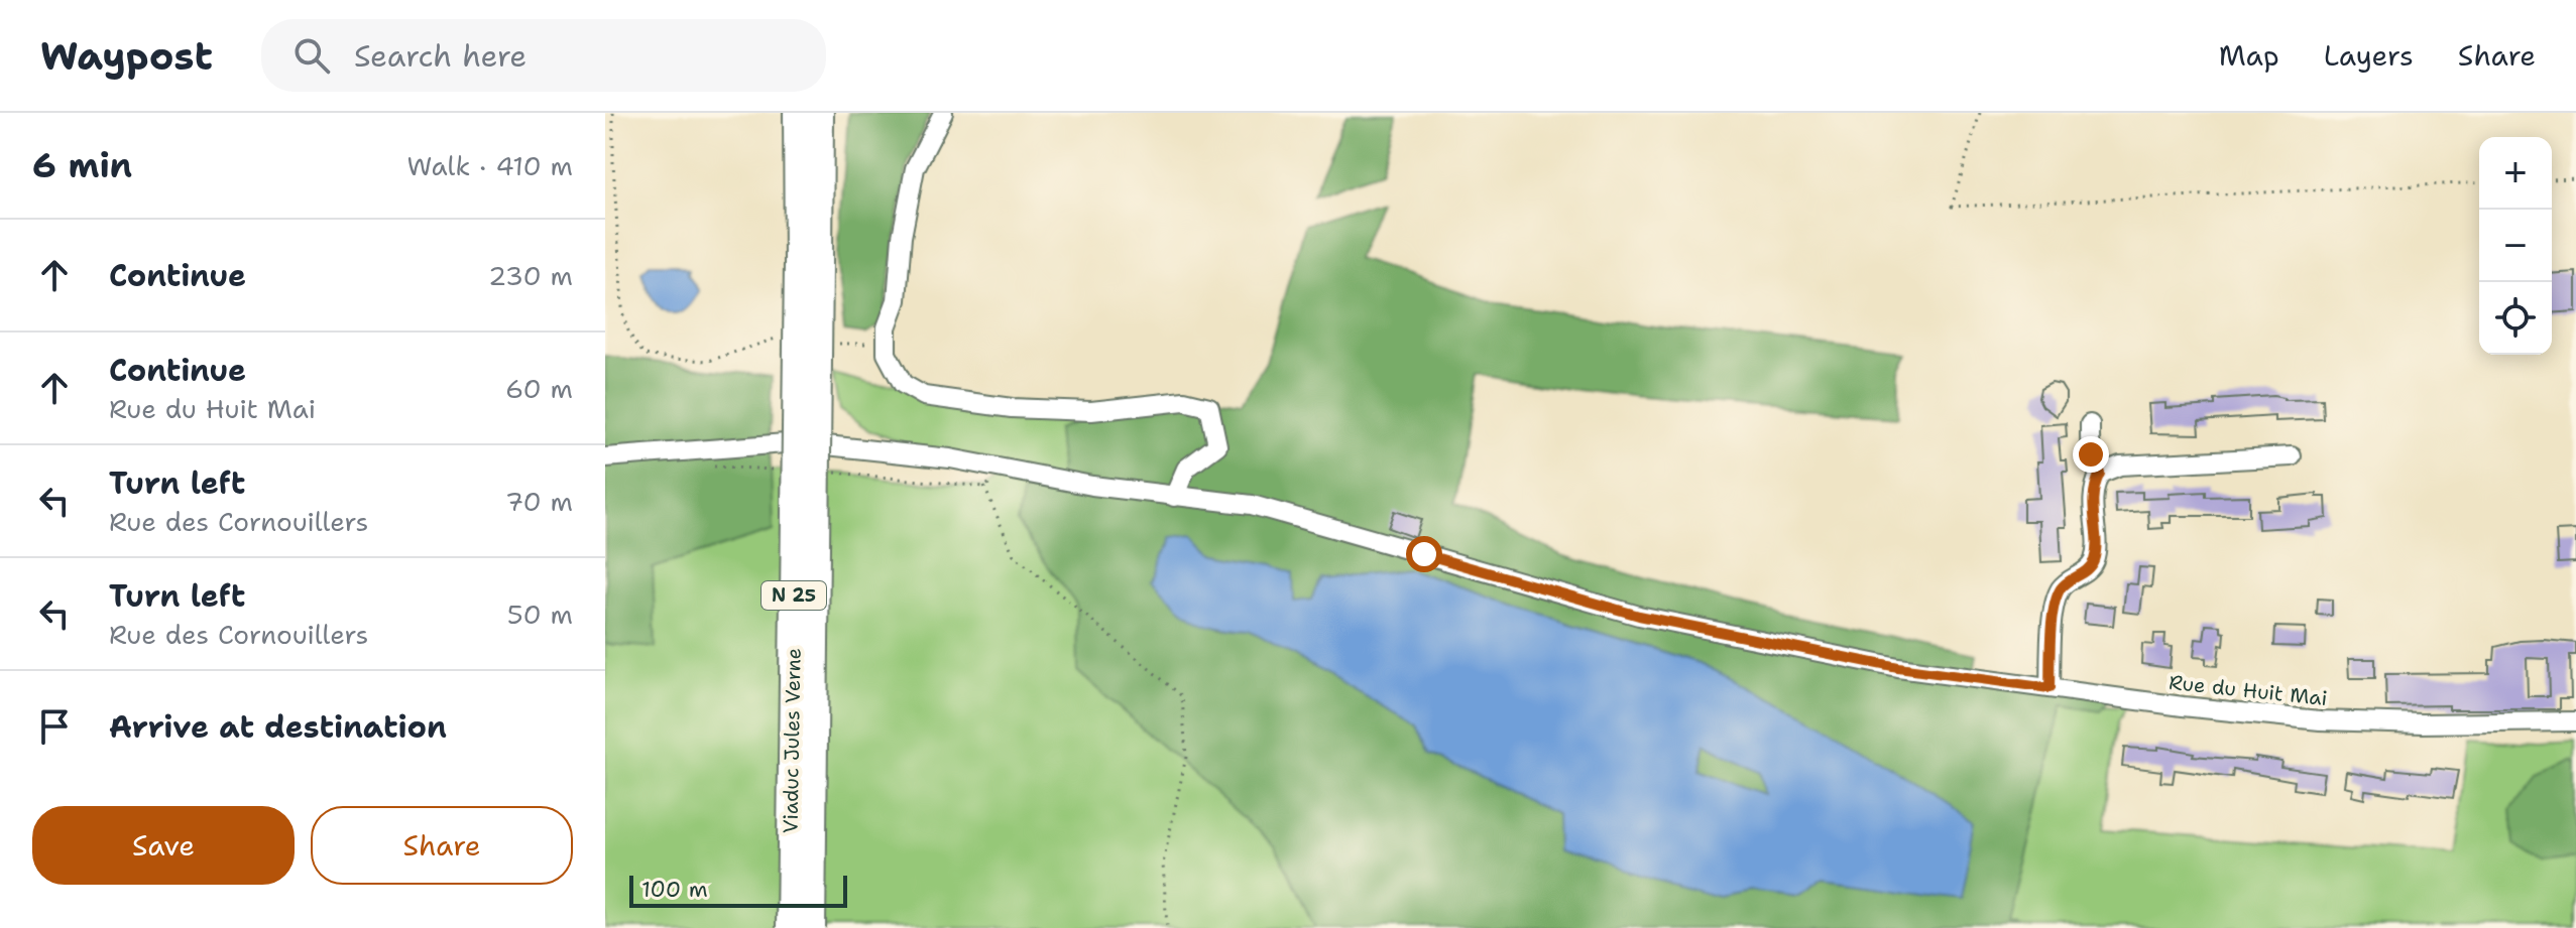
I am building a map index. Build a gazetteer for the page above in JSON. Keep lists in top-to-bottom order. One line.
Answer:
{"streets":{"highway":["N 25","Viaduc Jules Verne"],"street":["Rue du Huit Mai"]},"crossings":[["N 25","Viaduc Jules Verne"]],"scale_bar":"100 m","page":{"header":"Waypost","search":"Search here","nav":["Map","Layers","Share"],"heading":["6 min","Walk · 410 m"],"map_buttons":["+","−"],"list":[["Continue","230 m"],["Continue","Rue du Huit Mai","60 m"],["Turn left","Rue des Cornouillers","70 m"],["Turn left","Rue des Cornouillers","50 m"],"Arrive at destination"],"buttons":["Save","Share"],"scale":"100 m"}}
